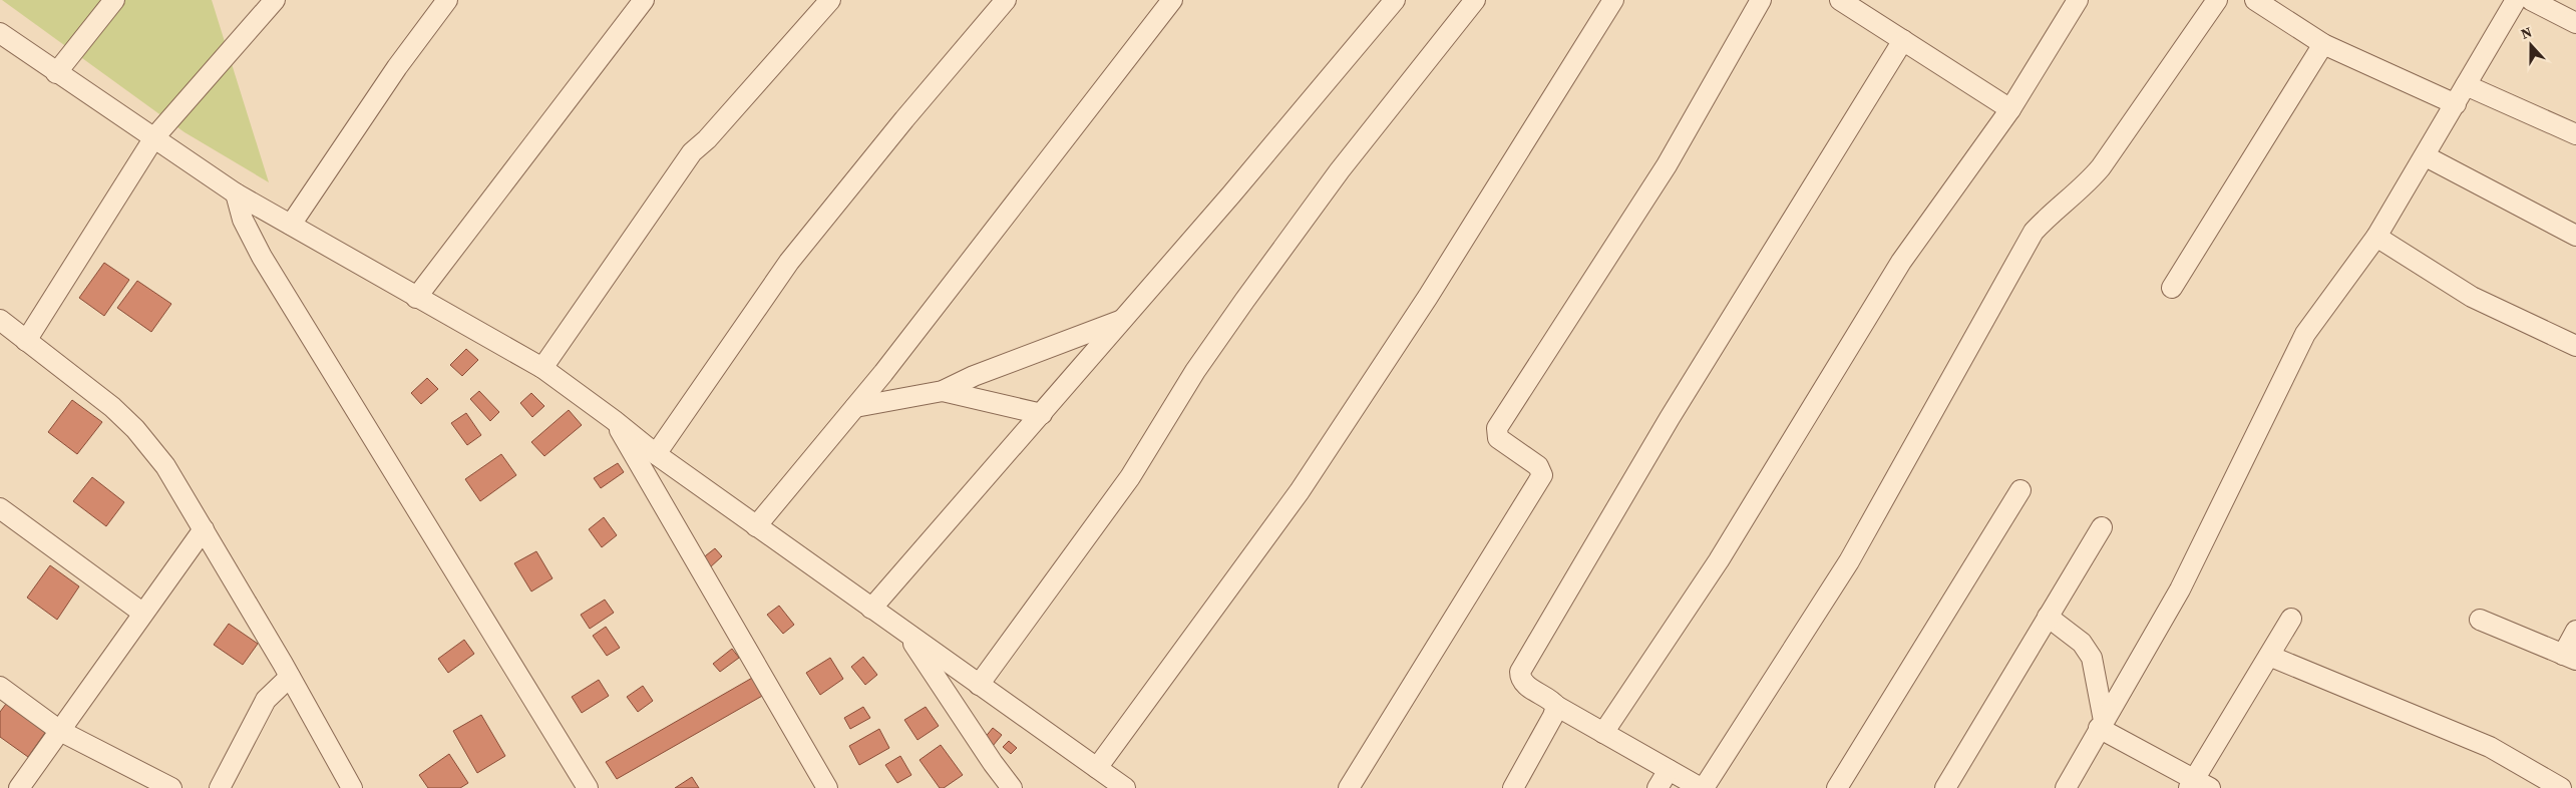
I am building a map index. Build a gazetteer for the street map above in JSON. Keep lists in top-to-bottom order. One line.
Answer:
{"north":"top"}
